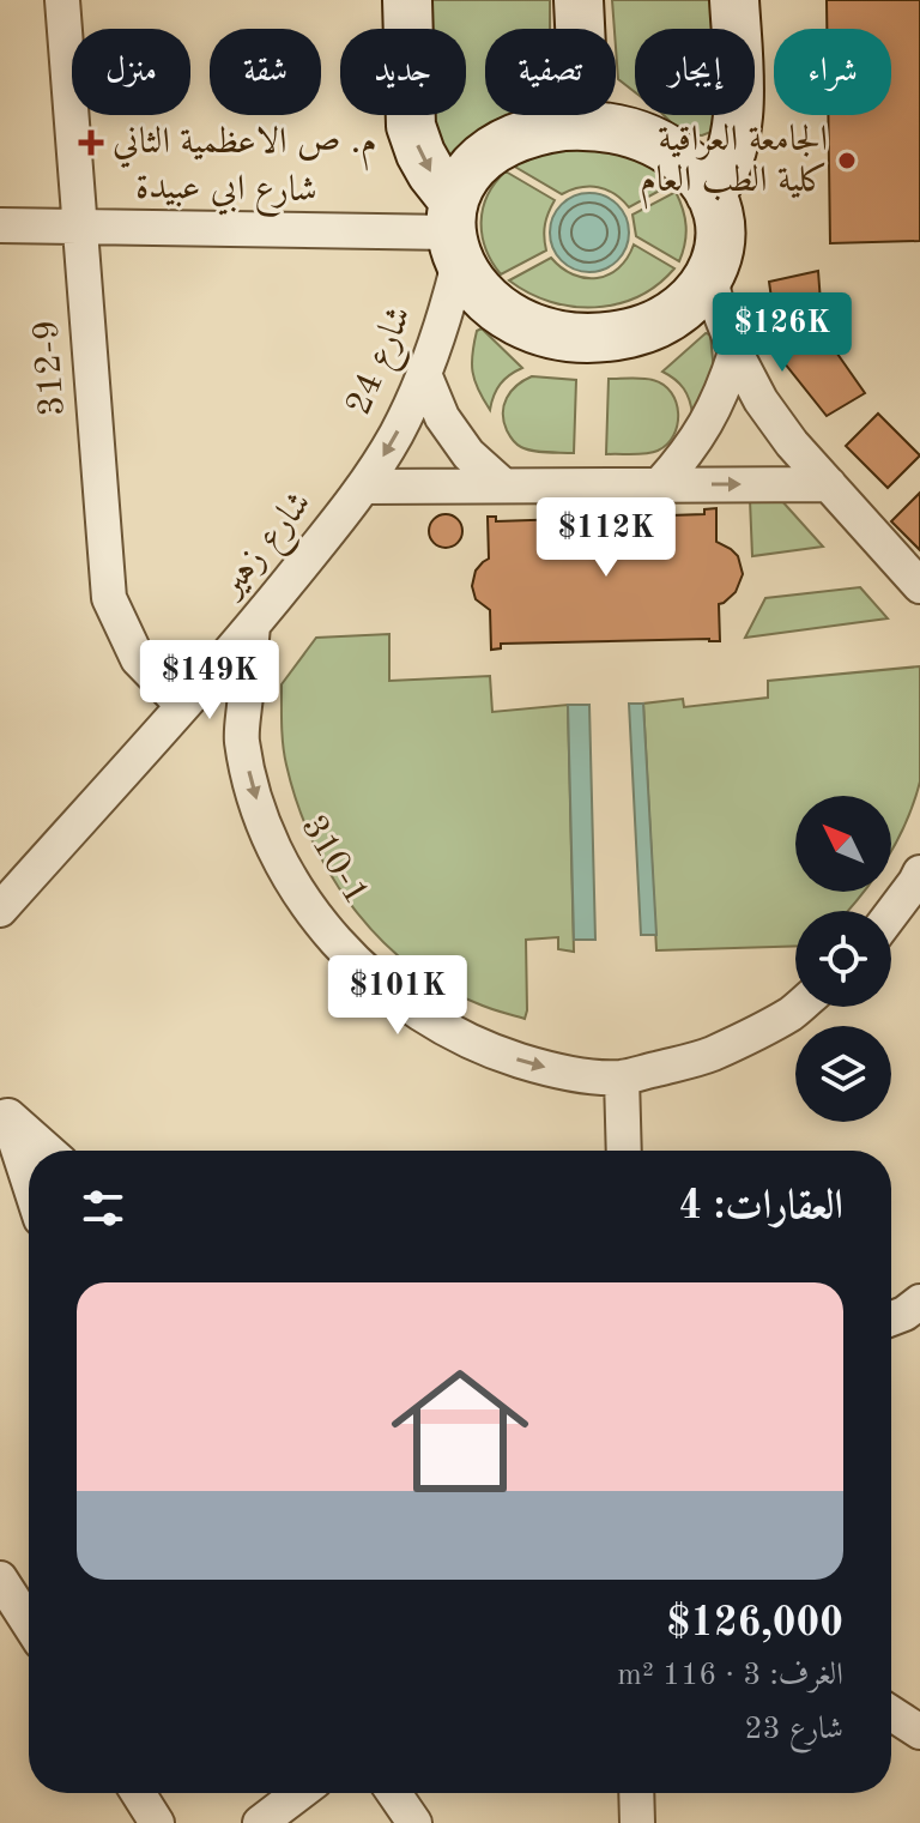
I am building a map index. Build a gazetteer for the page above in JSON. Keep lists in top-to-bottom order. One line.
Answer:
{"streets":{"street":["شارع ابي عبيدة","شارع 24","312-9","شارع زهير","310-1"]},"crossings":[["شارع ابي عبيدة","شارع 24"],["شارع ابي عبيدة","312-9"],["شارع 24","شارع زهير"],["312-9","شارع زهير"],["شارع زهير","310-1"]],"one_way":["شارع 24","310-1"],"places":{"health":["م. ص الاعظمية الثاني"],"other":["الجامعة العراقية كلية الطب العام"]},"north":"top left","page":{"chip":["شراء","إيجار","تصفية","جديد","شقة","منزل"],"price":["$126K","$112K","$149K","$101K"],"heading":"العقارات: 4","list":[{"name":"$126,000","note":"الغرف: 3 · 116 m² · شارع 23"}]}}
